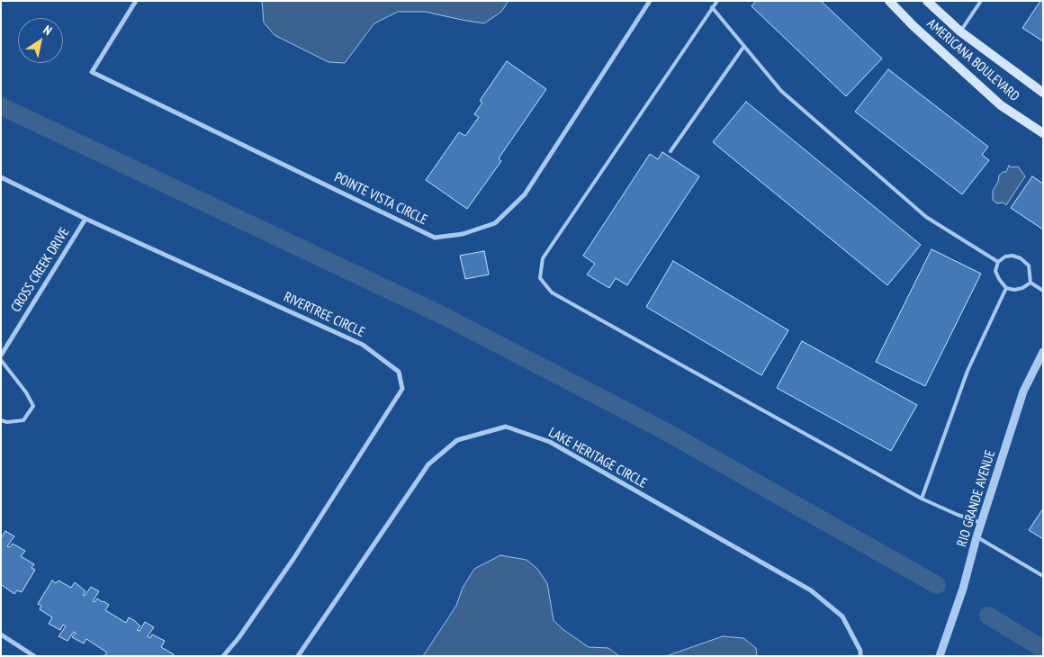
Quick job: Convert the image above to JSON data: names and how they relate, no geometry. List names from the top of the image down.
{
  "streets": {
    "main road": ["AMERICANA BOULEVARD"],
    "street": [
      "POINTE VISTA CIRCLE",
      "CROSS CREEK DRIVE",
      "RIVERTREE CIRCLE",
      "LAKE HERITAGE CIRCLE",
      "RIO GRANDE AVENUE"
    ]
  },
  "crossings": [
    ["CROSS CREEK DRIVE", "RIVERTREE CIRCLE"]
  ],
  "north": "top right"
}
